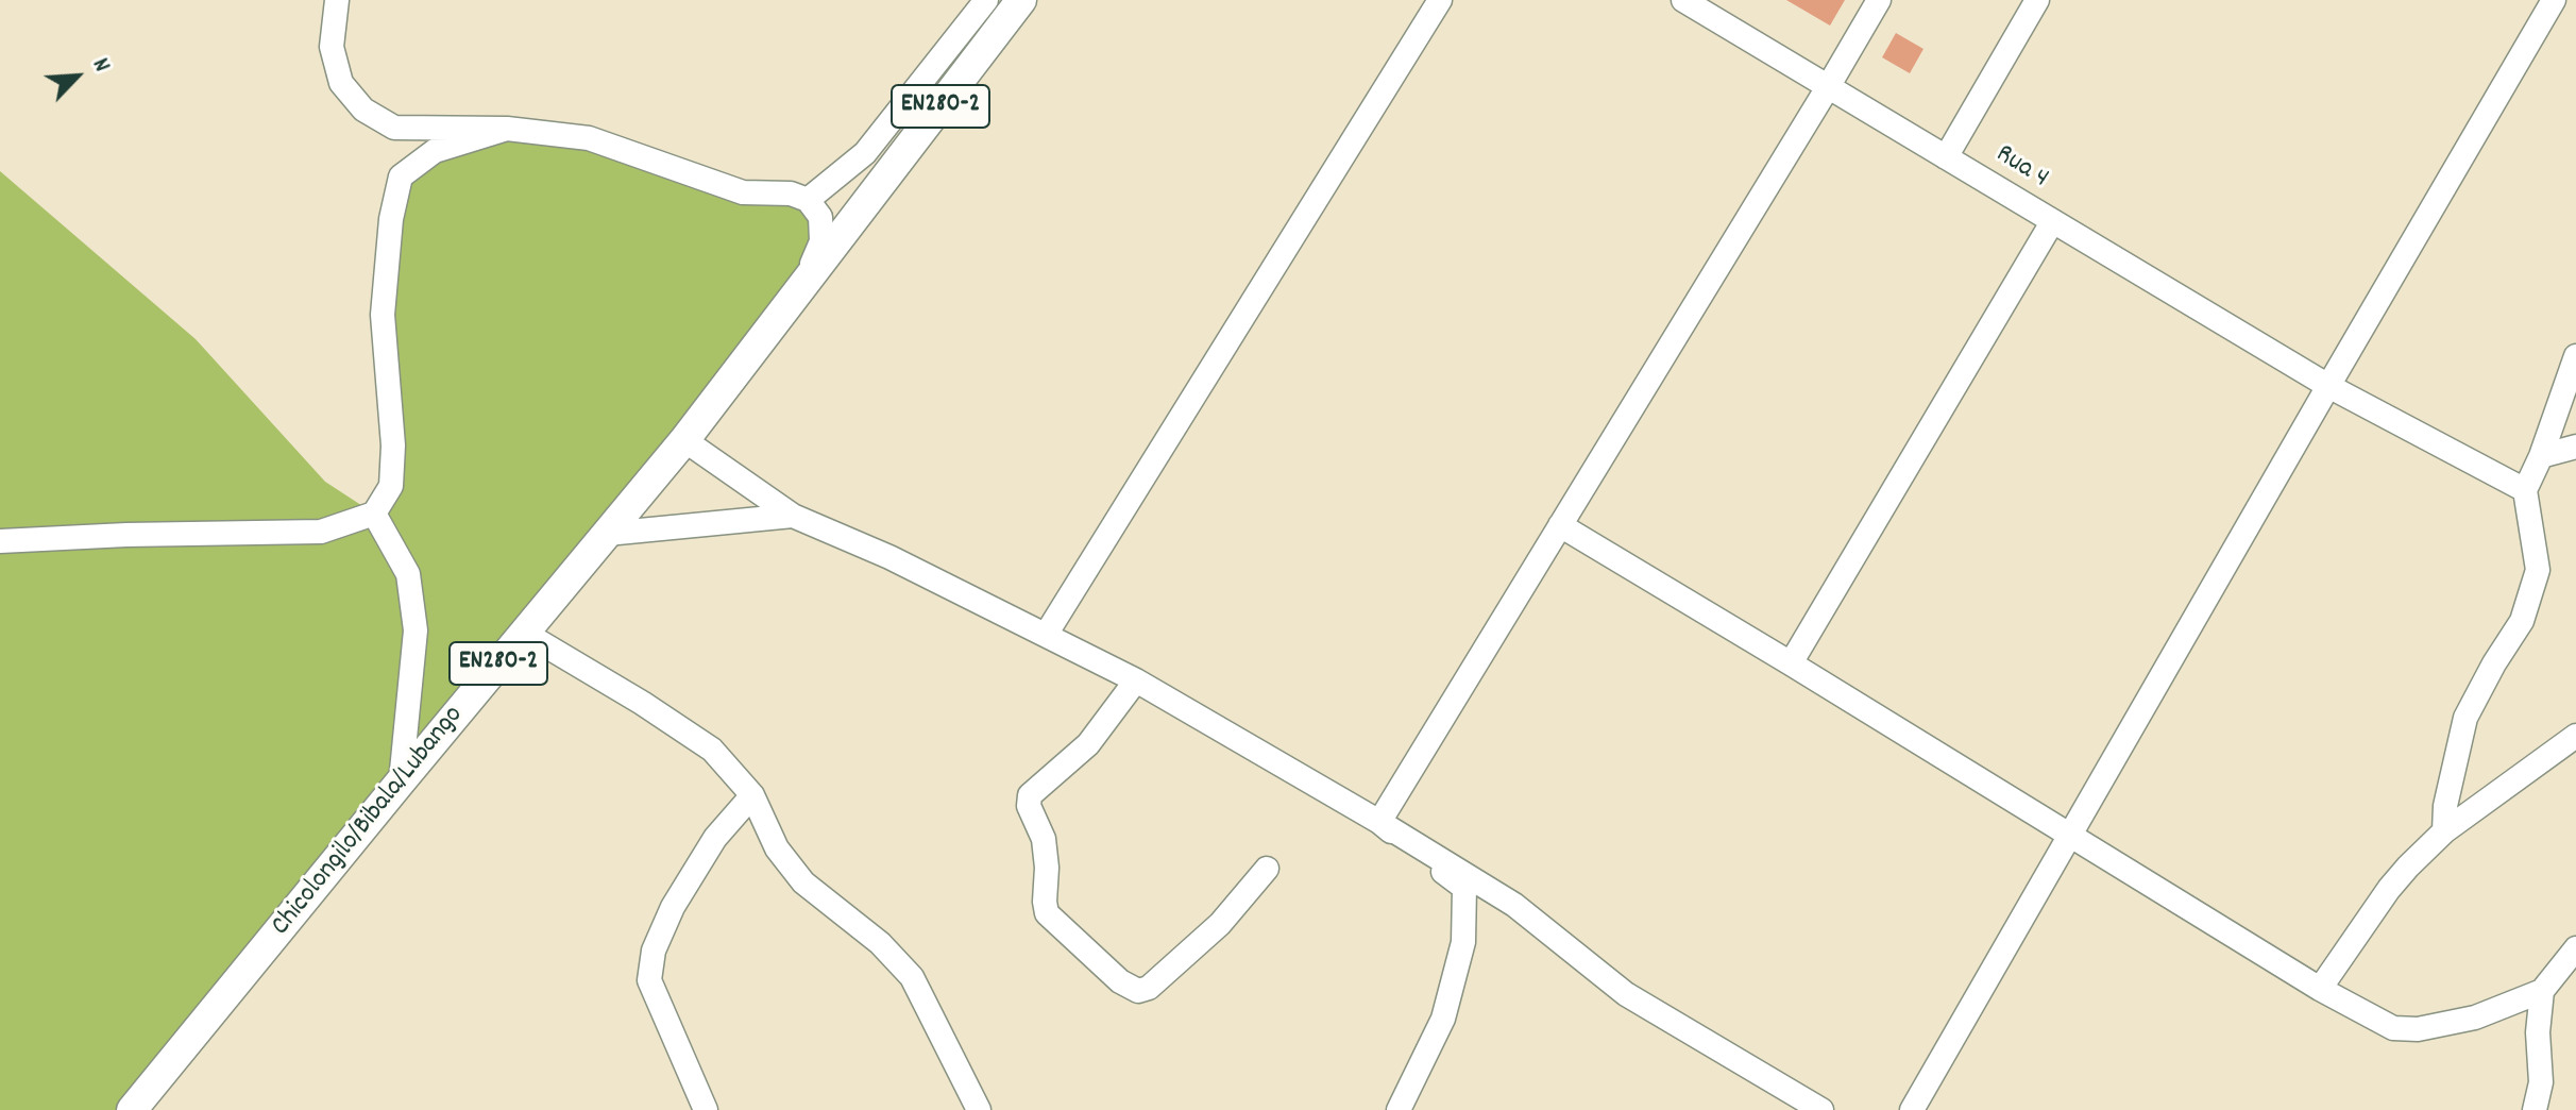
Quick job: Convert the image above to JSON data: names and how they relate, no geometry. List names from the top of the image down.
{
  "streets": {
    "main road": ["EN280-2", "Chicolongilo/Bibala/Lubango"],
    "street": ["Rua 4"]
  },
  "north": "top right"
}
